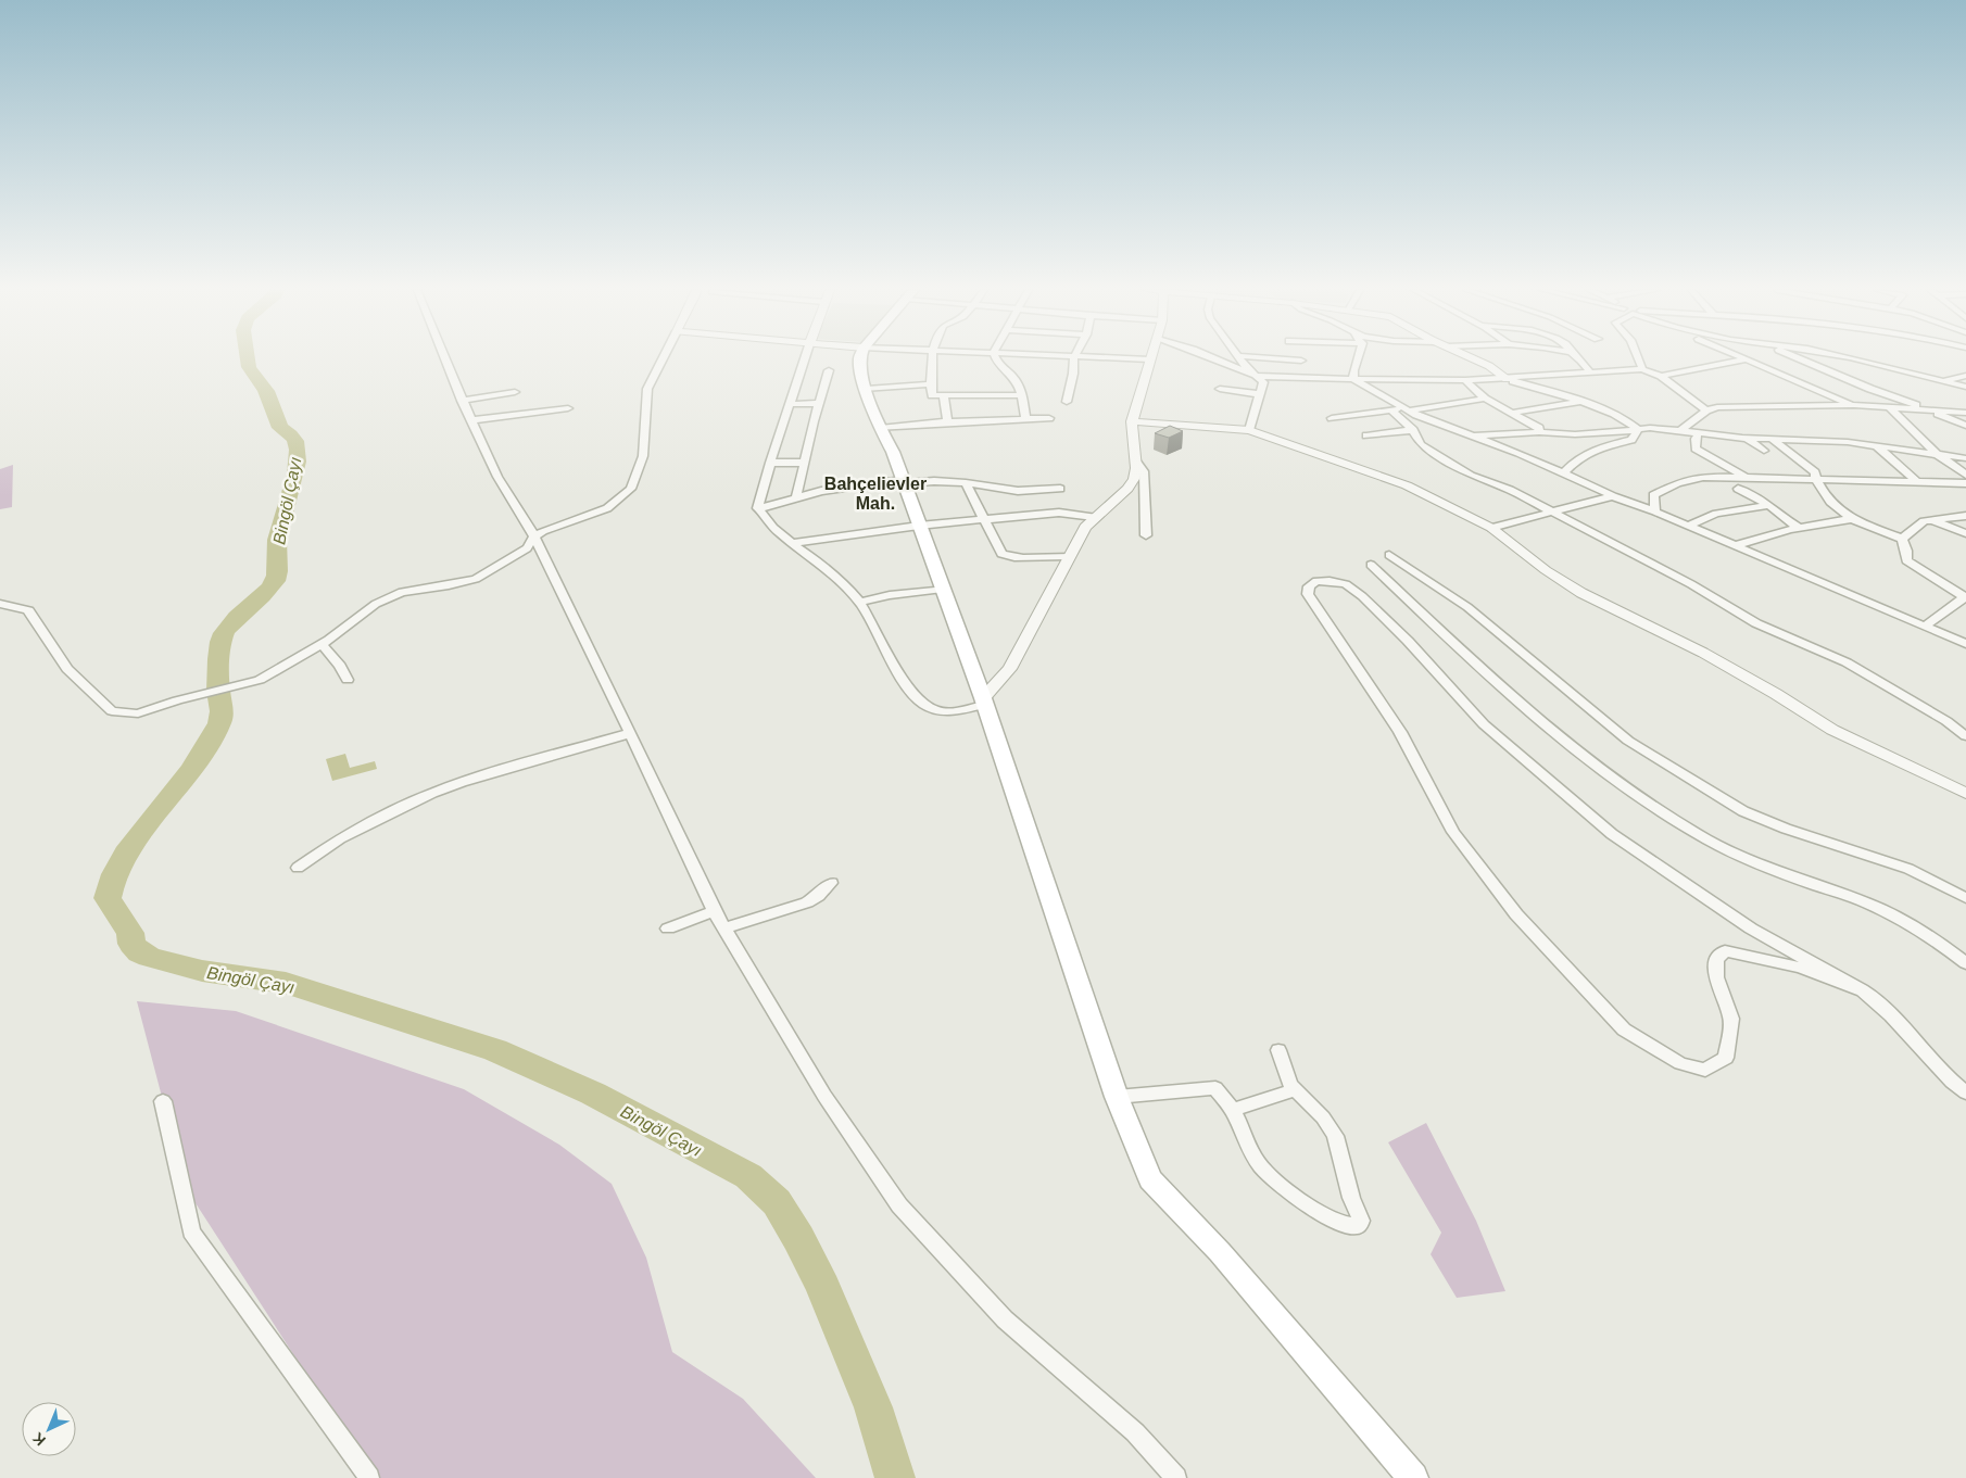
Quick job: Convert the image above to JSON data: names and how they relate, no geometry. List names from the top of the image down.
{
  "districts": ["Bahçelievler Mah."],
  "water": ["Bingöl Çayı"],
  "north": "bottom left"
}
